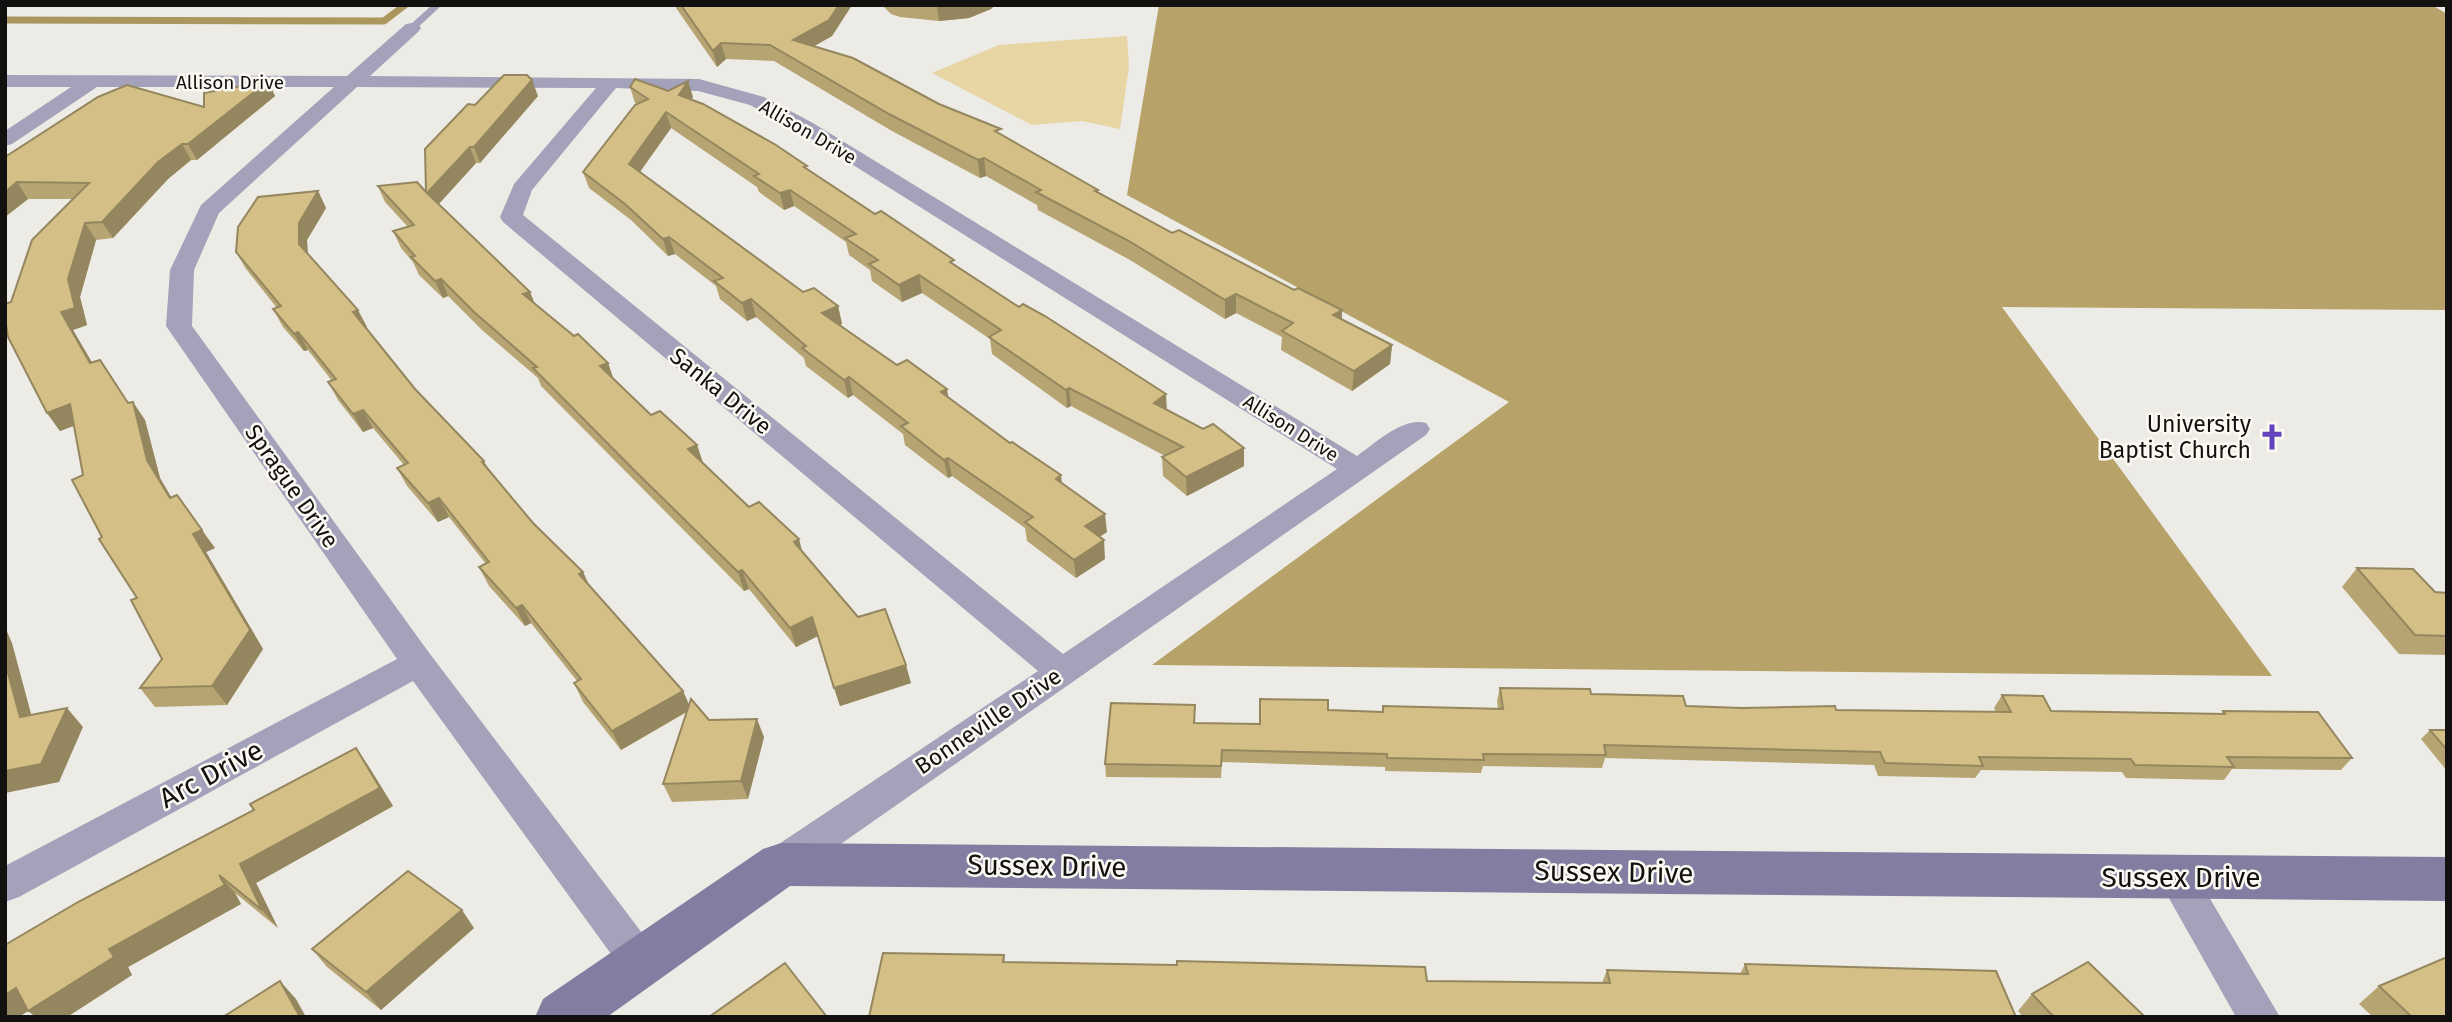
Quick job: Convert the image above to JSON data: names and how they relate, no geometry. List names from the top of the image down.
{
  "streets": {
    "street": [
      "Allison Drive",
      "Sanka Drive",
      "Sprague Drive",
      "Bonneville Drive",
      "Arc Drive",
      "Sussex Drive"
    ]
  },
  "crossings": [
    ["Allison Drive", "Sanka Drive"],
    ["Allison Drive", "Sprague Drive"],
    ["Allison Drive", "Bonneville Drive"],
    ["Sanka Drive", "Bonneville Drive"],
    ["Sprague Drive", "Bonneville Drive"],
    ["Sprague Drive", "Arc Drive"],
    ["Bonneville Drive", "Sussex Drive"]
  ],
  "places": {
    "church": ["University Baptist Church"]
  }
}
